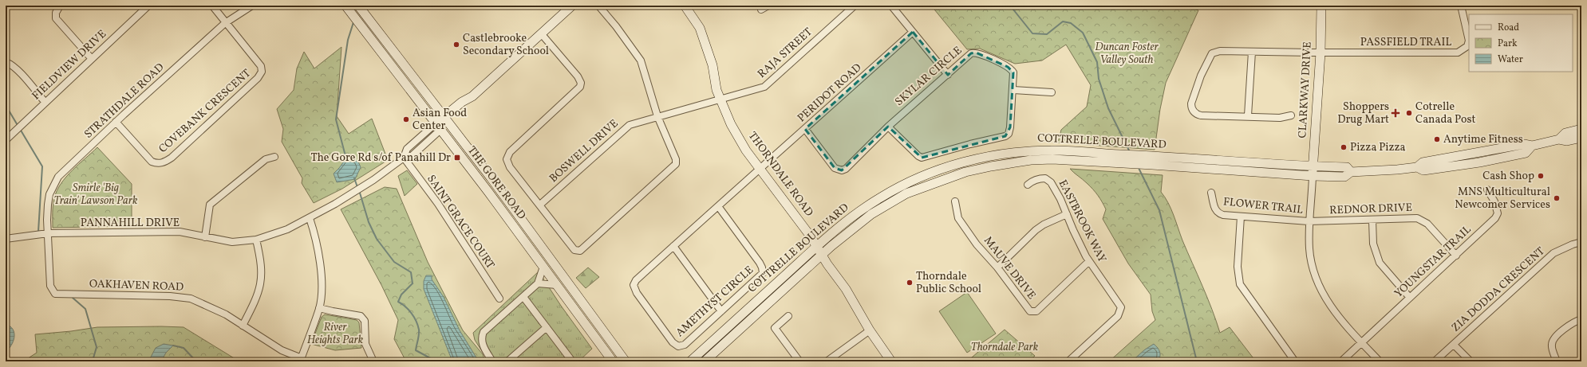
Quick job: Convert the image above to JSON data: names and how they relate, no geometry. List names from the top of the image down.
{
  "streets": {
    "main road": [
      "CLARKWAY DRIVE",
      "COTTRELLE BOULEVARD",
      "THORNDALE ROAD",
      "THE GORE ROAD"
    ],
    "street": [
      "PASSFIELD TRAIL",
      "RAJA STREET",
      "FIELDVIEW DRIVE",
      "SKYLAR CIRCLE",
      "PERIDOT ROAD",
      "STRATHDALE ROAD",
      "COVEBANK CRESCENT",
      "BOSWELL DRIVE",
      "FLOWER TRAIL",
      "REDNOR DRIVE",
      "EASTBROOK WAY",
      "SAINT GRACE COURT",
      "PANNAHILL DRIVE",
      "YOUNGSTAR TRAIL",
      "MAUVE DRIVE",
      "OAKHAVEN ROAD",
      "ZIA DODDA CRESCENT",
      "AMETHYST CIRCLE"
    ]
  },
  "crossings": [
    ["PASSFIELD TRAIL", "CLARKWAY DRIVE"],
    ["RAJA STREET", "BOSWELL DRIVE"],
    ["RAJA STREET", "THORNDALE ROAD"],
    ["SKYLAR CIRCLE", "PERIDOT ROAD"],
    ["CLARKWAY DRIVE", "COTTRELLE BOULEVARD"],
    ["PERIDOT ROAD", "THORNDALE ROAD"],
    ["PERIDOT ROAD", "AMETHYST CIRCLE"],
    ["STRATHDALE ROAD", "COVEBANK CRESCENT"],
    ["STRATHDALE ROAD", "PANNAHILL DRIVE"],
    ["STRATHDALE ROAD", "OAKHAVEN ROAD"],
    ["COTTRELLE BOULEVARD", "THORNDALE ROAD"],
    ["BOSWELL DRIVE", "THORNDALE ROAD"],
    ["THORNDALE ROAD", "AMETHYST CIRCLE"],
    ["THE GORE ROAD", "PANNAHILL DRIVE"],
    ["FLOWER TRAIL", "REDNOR DRIVE"],
    ["REDNOR DRIVE", "YOUNGSTAR TRAIL"],
    ["EASTBROOK WAY", "MAUVE DRIVE"],
    ["SAINT GRACE COURT", "PANNAHILL DRIVE"],
    ["PANNAHILL DRIVE", "OAKHAVEN ROAD"]
  ],
  "parks": [
    "Duncan Foster Valley South",
    "Smirle 'Big Train' Lawson Park",
    "River Heights Park",
    "Thorndale Park"
  ],
  "places": {
    "other": [
      "Castlebrooke Secondary School",
      "Cotrelle Canada Post",
      "Asian Food Center",
      "Anytime Fitness",
      "Pizza Pizza",
      "Cash Shop",
      "MNS Multicultural Newcomer Services",
      "Thorndale Public School"
    ],
    "health": ["Shoppers Drug Mart"],
    "transit": ["The Gore Rd s/of Panahill Dr"]
  },
  "legend": ["Road", "Park", "Water"]
}
